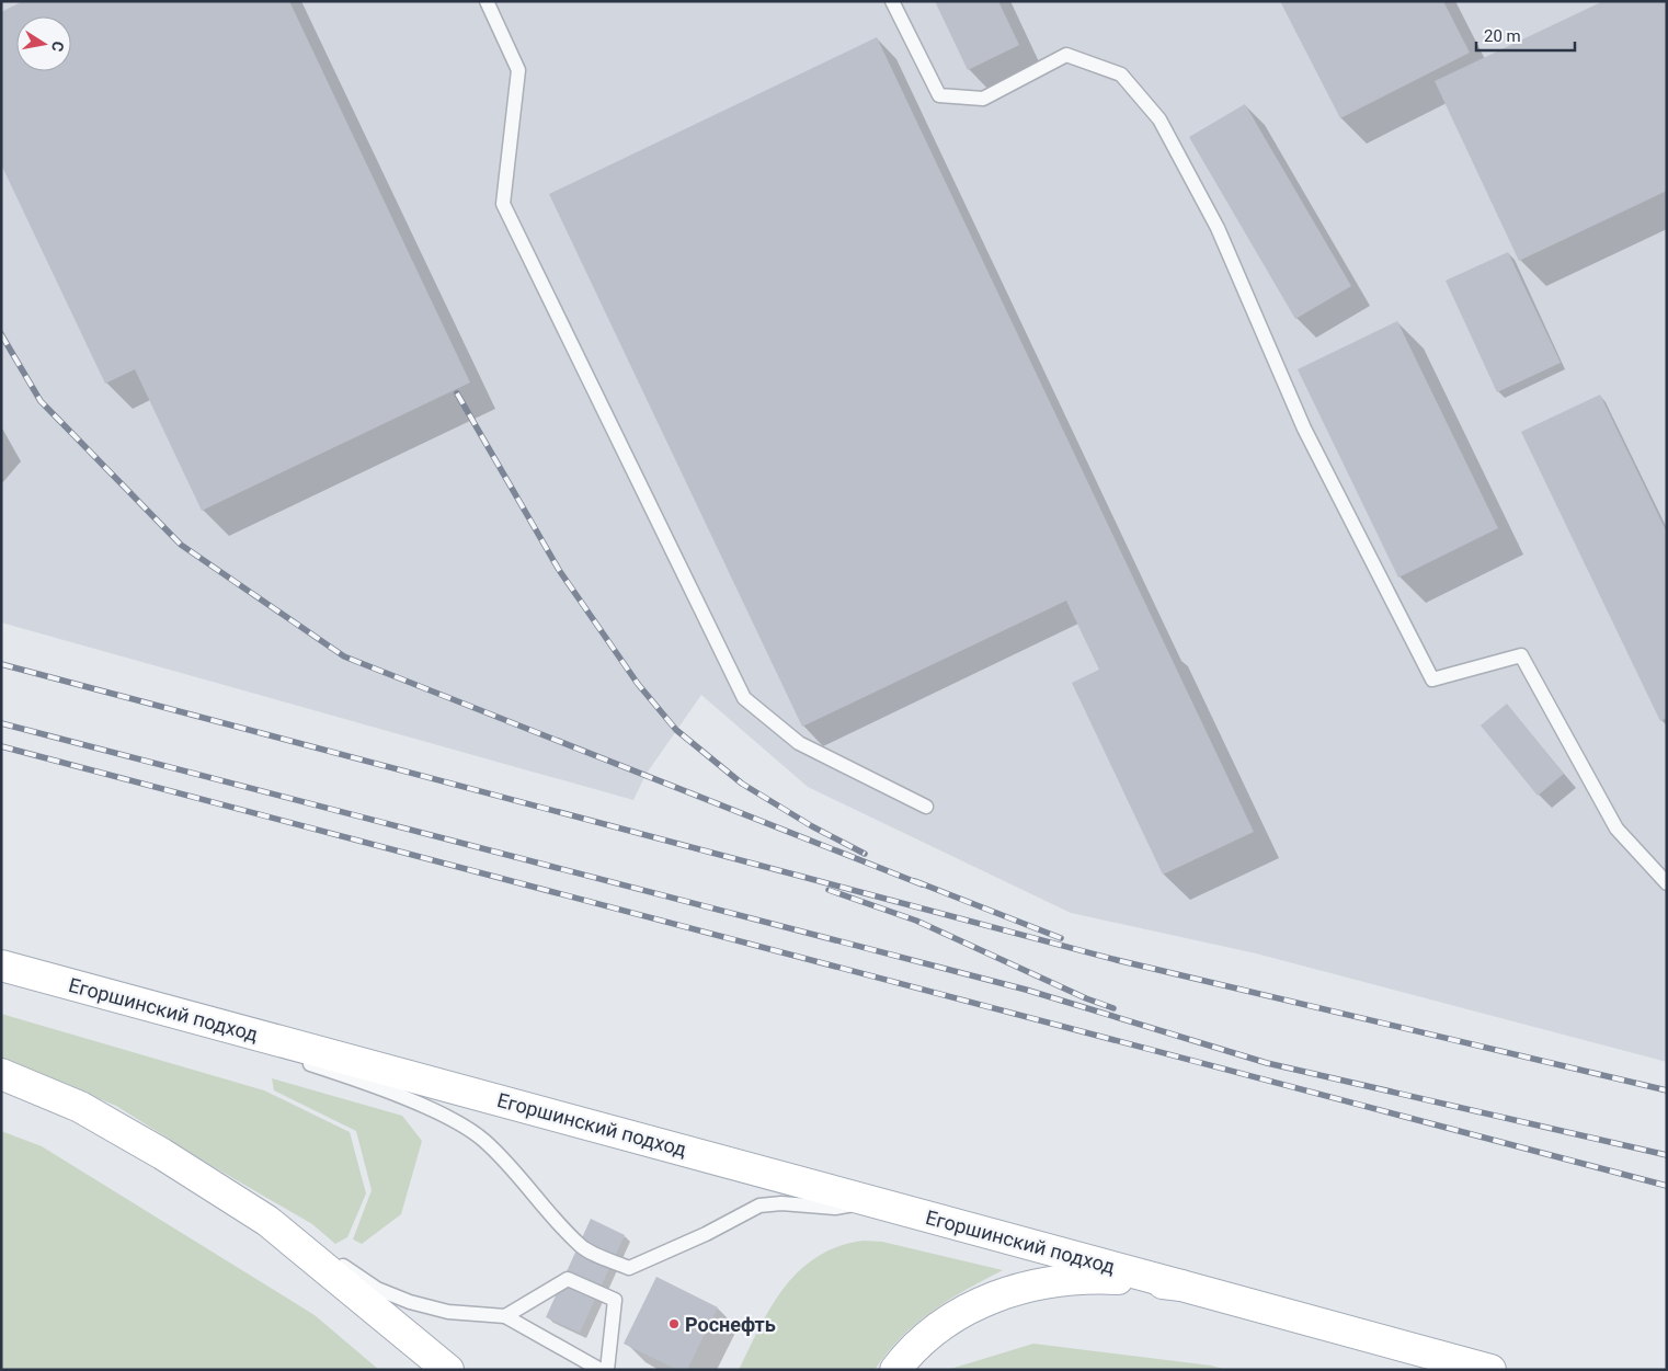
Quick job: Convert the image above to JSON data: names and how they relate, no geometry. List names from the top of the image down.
{
  "streets": {
    "main road": ["Егоршинский подход"]
  },
  "places": ["Роснефть"],
  "scale_bar": "20 m",
  "north": "right"
}
